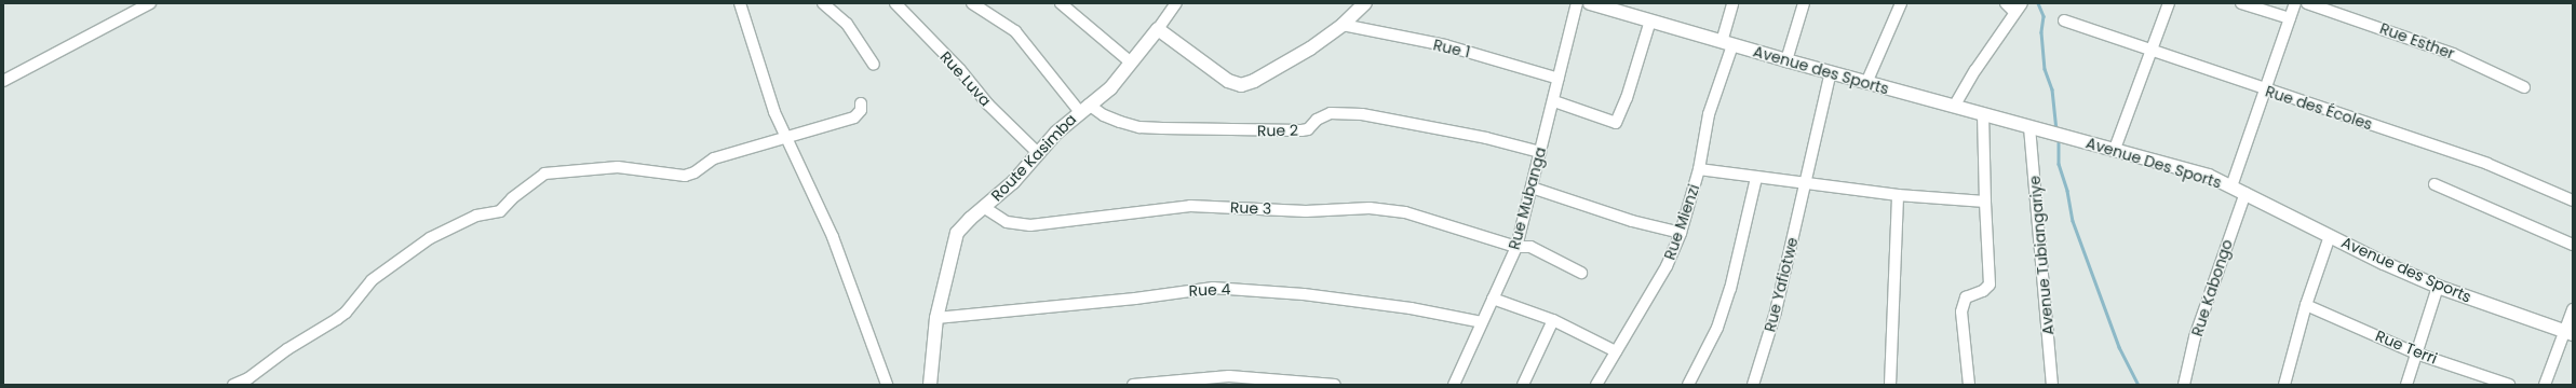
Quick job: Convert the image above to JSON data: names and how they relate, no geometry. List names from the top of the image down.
{
  "streets": {
    "street": [
      "Rue Esther",
      "Rue 1",
      "Avenue des Sports",
      "Rue Luva",
      "Rue des Écoles",
      "Rue 2",
      "Route Kasimba",
      "Avenue Des Sports",
      "Rue Mubanga",
      "Rue 3",
      "Rue Mienzi",
      "Avenue Tubiangariye",
      "Rue Yafiotwe",
      "Rue Kabongo",
      "Rue 4",
      "Rue Terri"
    ]
  },
  "crossings": [
    ["Rue 1", "Rue Mubanga"],
    ["Avenue des Sports", "Avenue Des Sports"],
    ["Avenue des Sports", "Rue Mienzi"],
    ["Avenue des Sports", "Avenue Tubiangariye"],
    ["Avenue des Sports", "Rue Yafiotwe"],
    ["Avenue des Sports", "Rue Kabongo"],
    ["Rue Luva", "Route Kasimba"],
    ["Rue 2", "Route Kasimba"],
    ["Rue 2", "Rue Mubanga"],
    ["Route Kasimba", "Rue 3"],
    ["Route Kasimba", "Rue 4"],
    ["Avenue Des Sports", "Rue Kabongo"],
    ["Rue Mubanga", "Rue 3"],
    ["Rue Mubanga", "Rue 4"]
  ]
}
